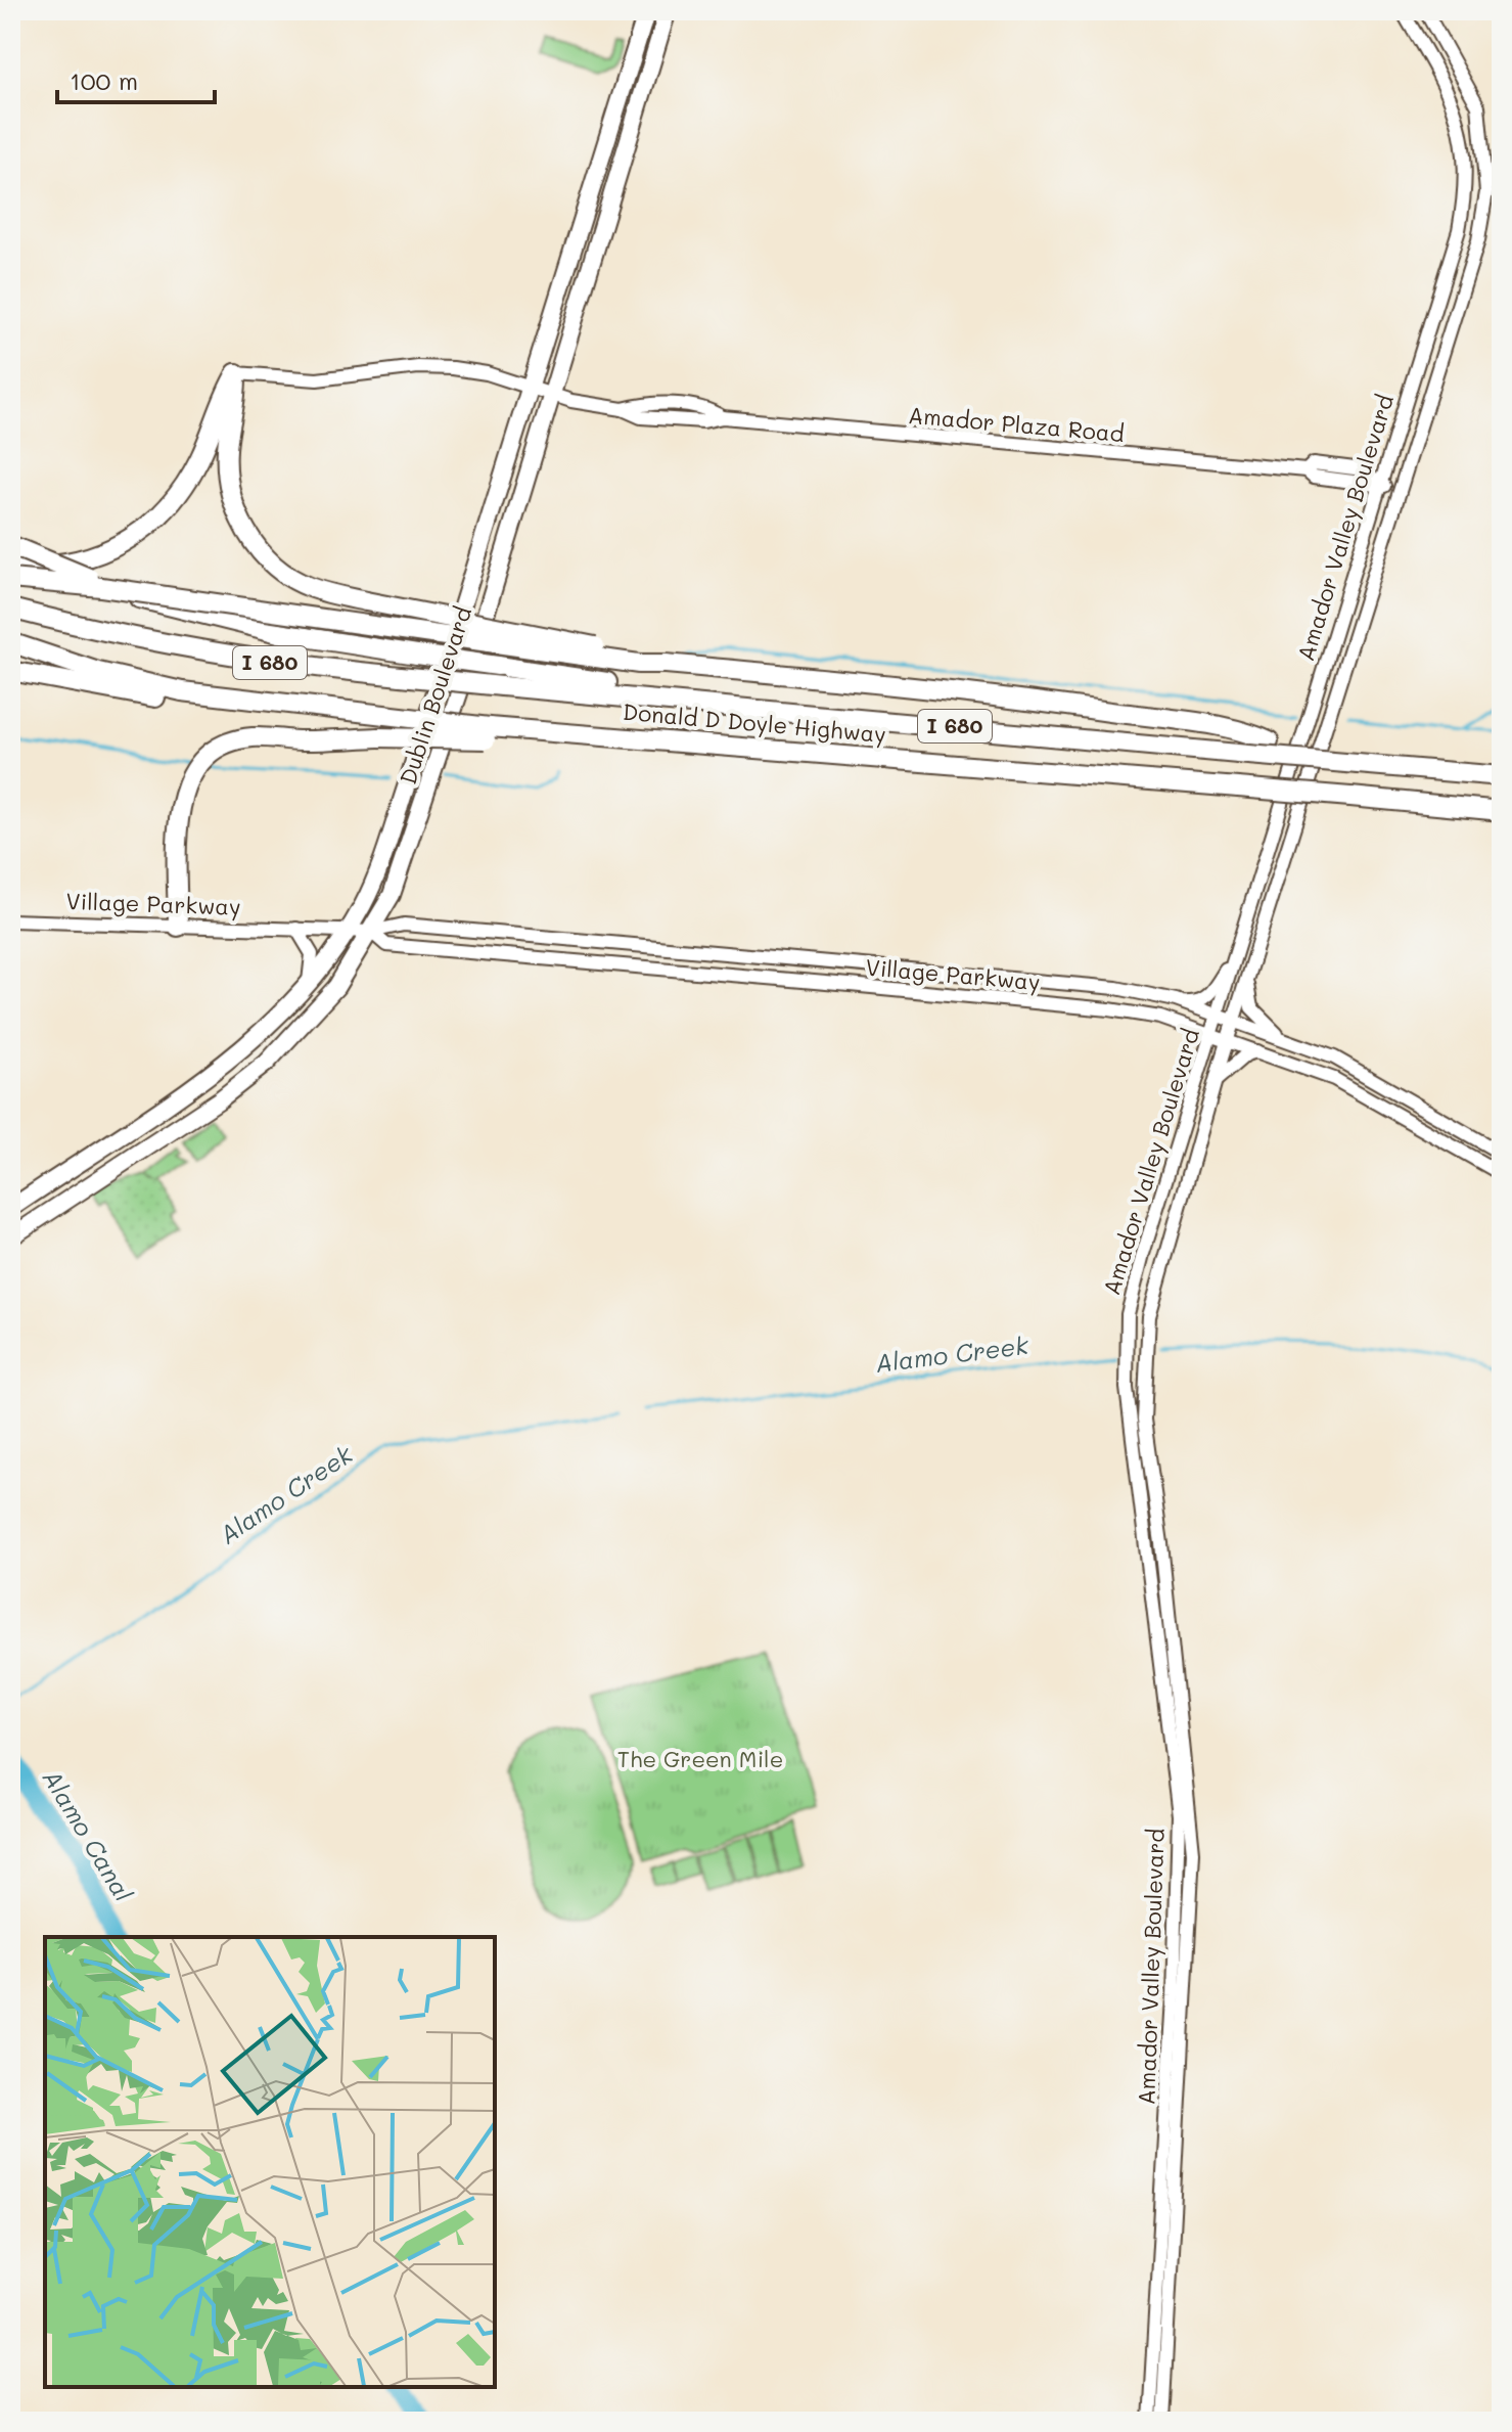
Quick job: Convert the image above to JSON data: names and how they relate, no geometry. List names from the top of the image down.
{
  "streets": {
    "highway": ["I 680", "Donald D Doyle Highway"],
    "main road": ["Dublin Boulevard"],
    "street": ["Amador Plaza Road", "Amador Valley Boulevard", "Village Parkway"]
  },
  "crossings": [
    ["Amador Plaza Road", "Amador Valley Boulevard"],
    ["Amador Plaza Road", "Dublin Boulevard"],
    ["Amador Valley Boulevard", "Village Parkway"],
    ["Dublin Boulevard", "Village Parkway"]
  ],
  "water": ["Alamo Creek", "Alamo Canal"],
  "parks": ["The Green Mile"],
  "scale_bar": "100 m"
}
